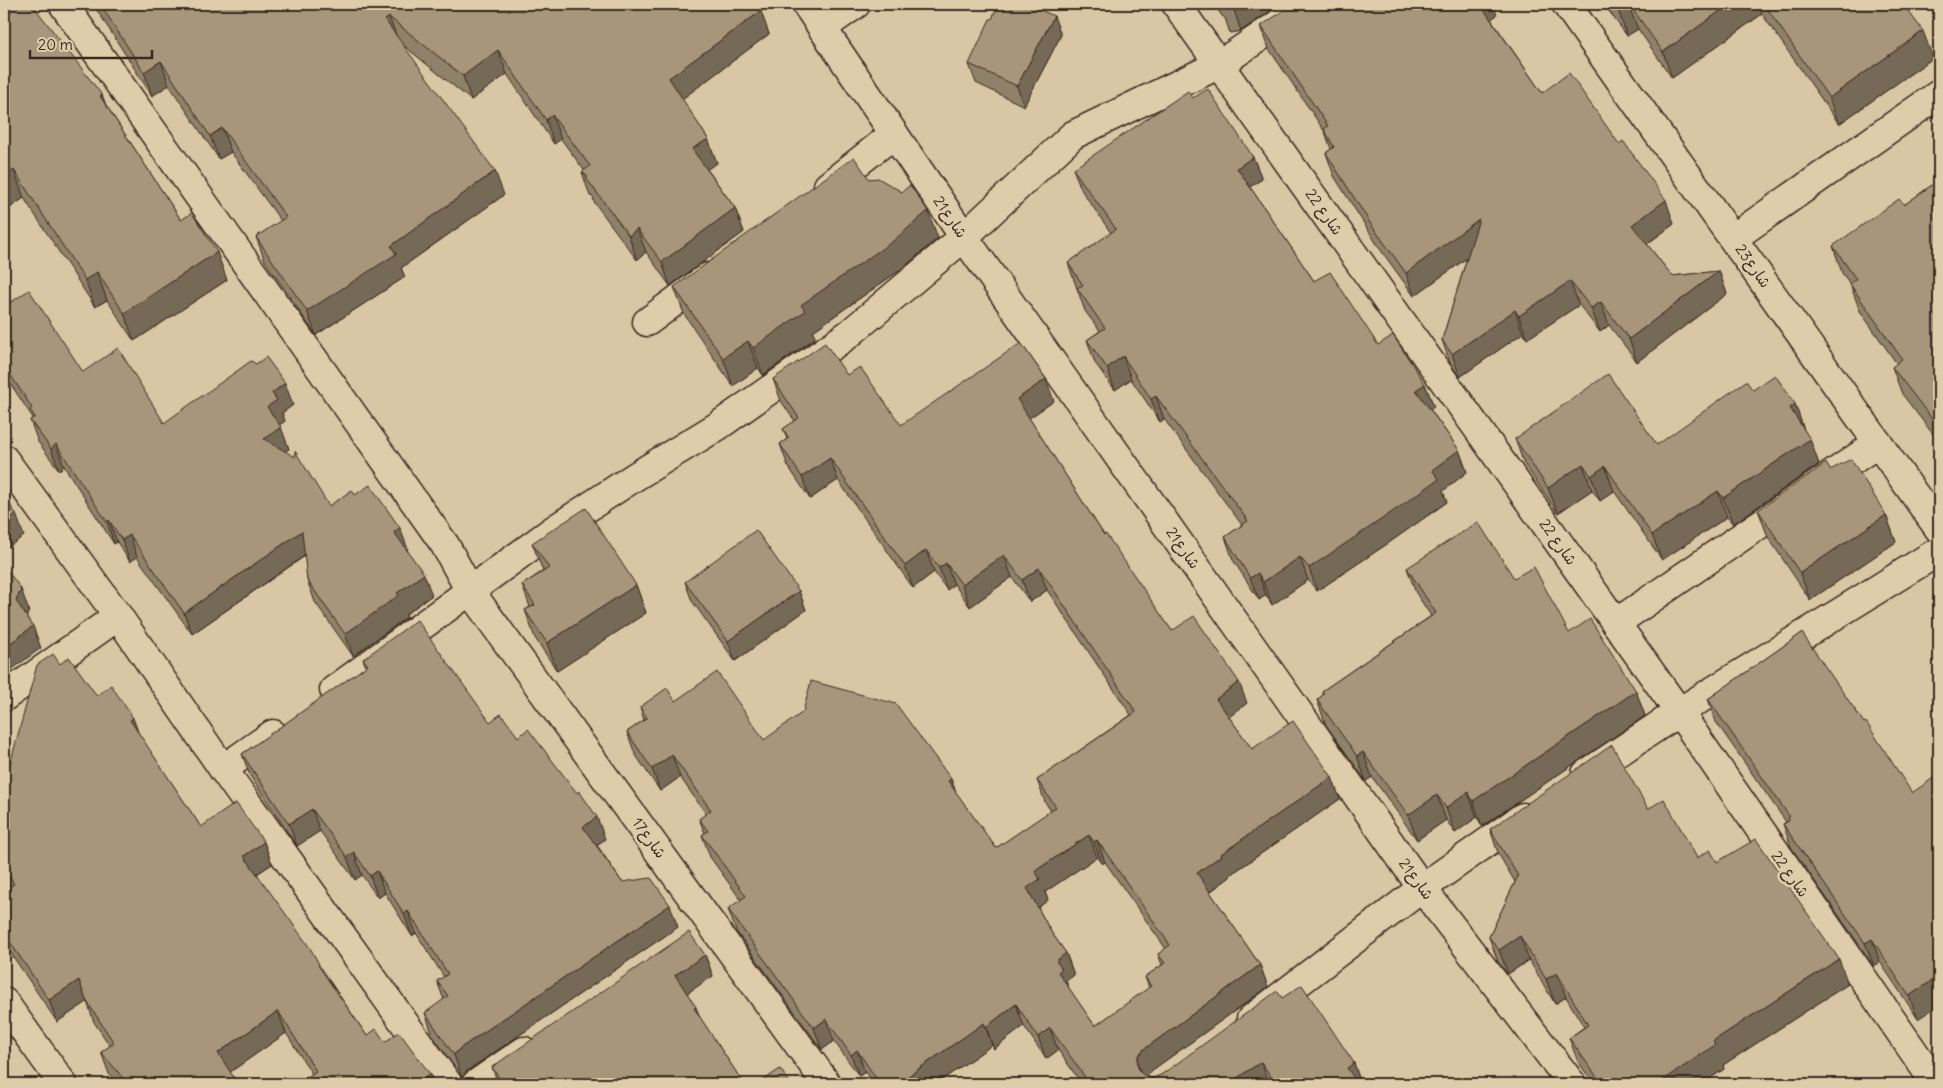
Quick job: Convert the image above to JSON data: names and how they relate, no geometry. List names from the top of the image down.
{
  "streets": {
    "street": [
      "شارع 22",
      "شارع21",
      "شارع23",
      "شارع17"
    ]
  },
  "scale_bar": "20 m"
}
